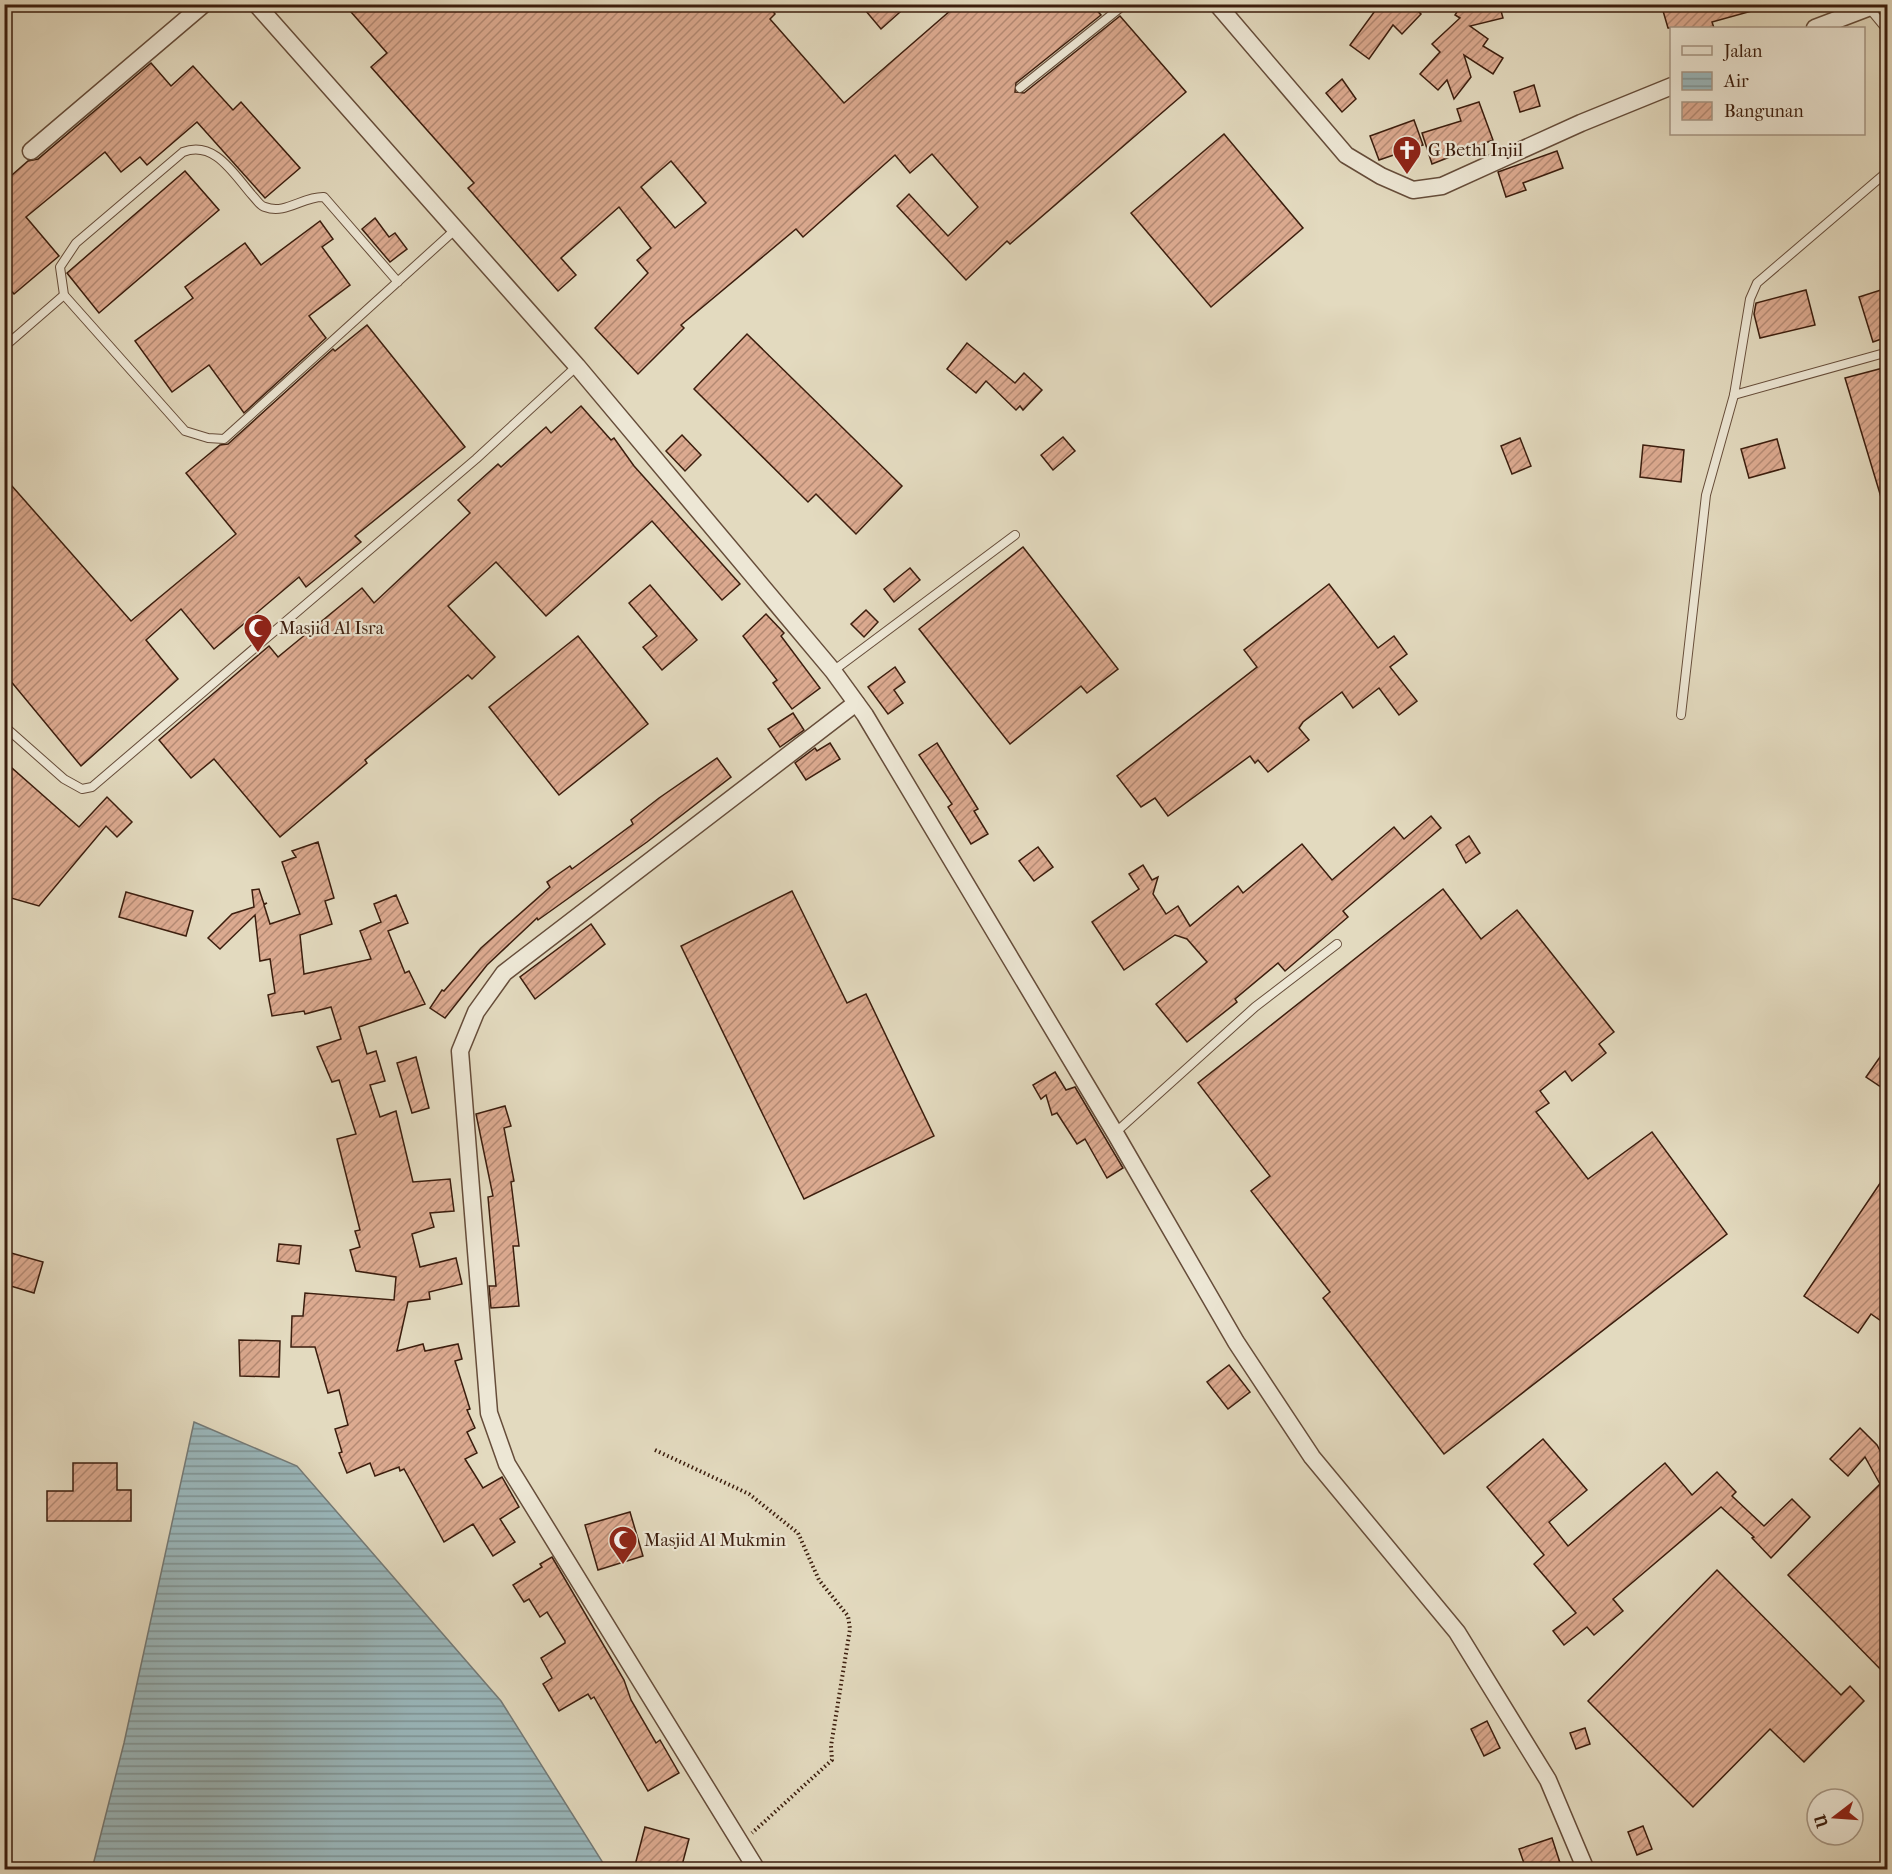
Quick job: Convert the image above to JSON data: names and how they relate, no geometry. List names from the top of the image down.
{
  "places": {
    "church": ["G Bethl Injil"],
    "mosque": ["Masjid Al Isra", "Masjid Al Mukmin"]
  },
  "legend": ["Jalan", "Air", "Bangunan"],
  "north": "left"
}
